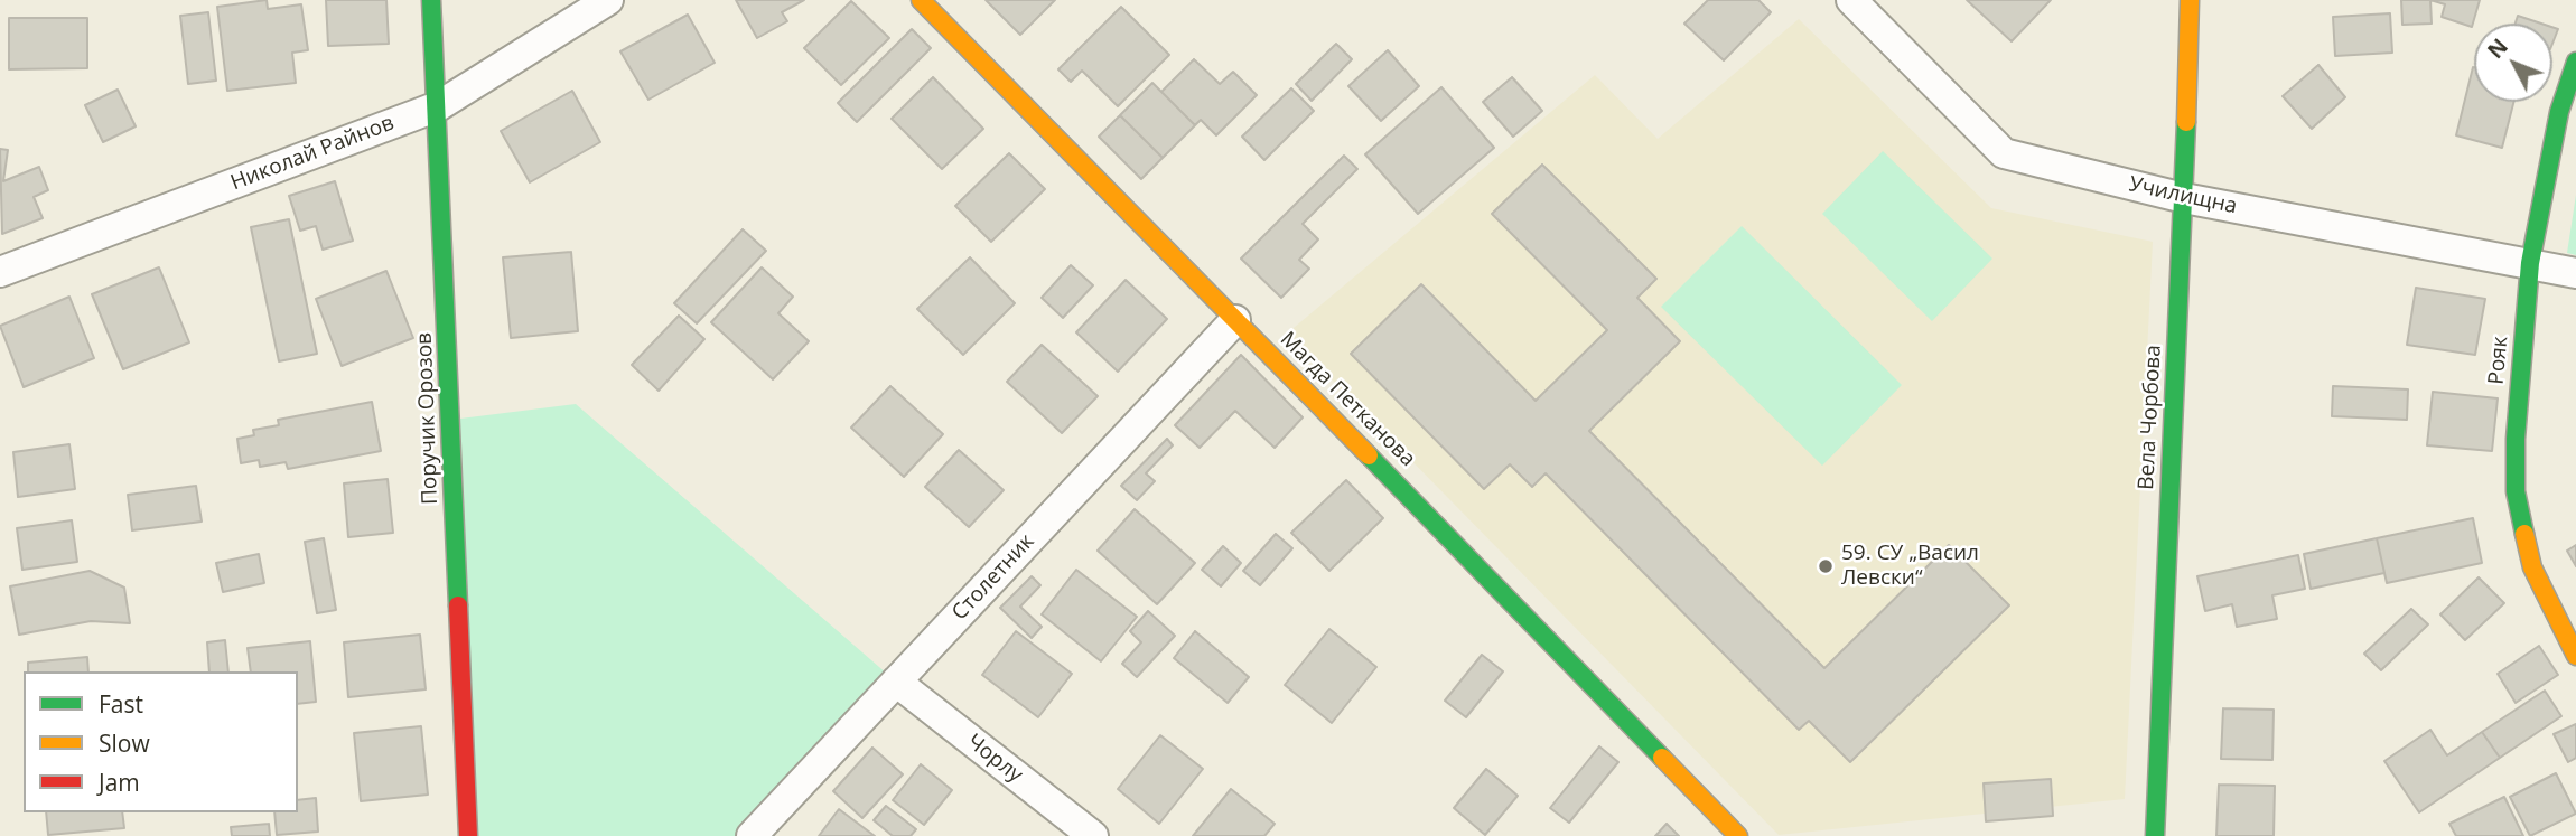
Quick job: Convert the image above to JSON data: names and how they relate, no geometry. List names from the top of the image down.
{
  "streets": {
    "street": [
      "Николай Райнов",
      "Училищна",
      "Рояк",
      "Магда Петканова",
      "Вела Чорбова",
      "Поручик Орозов",
      "Столетник",
      "Чорлу"
    ]
  },
  "crossings": [
    ["Николай Райнов", "Поручик Орозов"],
    ["Училищна", "Рояк"],
    ["Училищна", "Вела Чорбова"],
    ["Магда Петканова", "Столетник"],
    ["Столетник", "Чорлу"]
  ],
  "places": ["59. СУ „Васил Левски“"],
  "legend": ["Fast", "Slow", "Jam"],
  "north": "top left"
}
